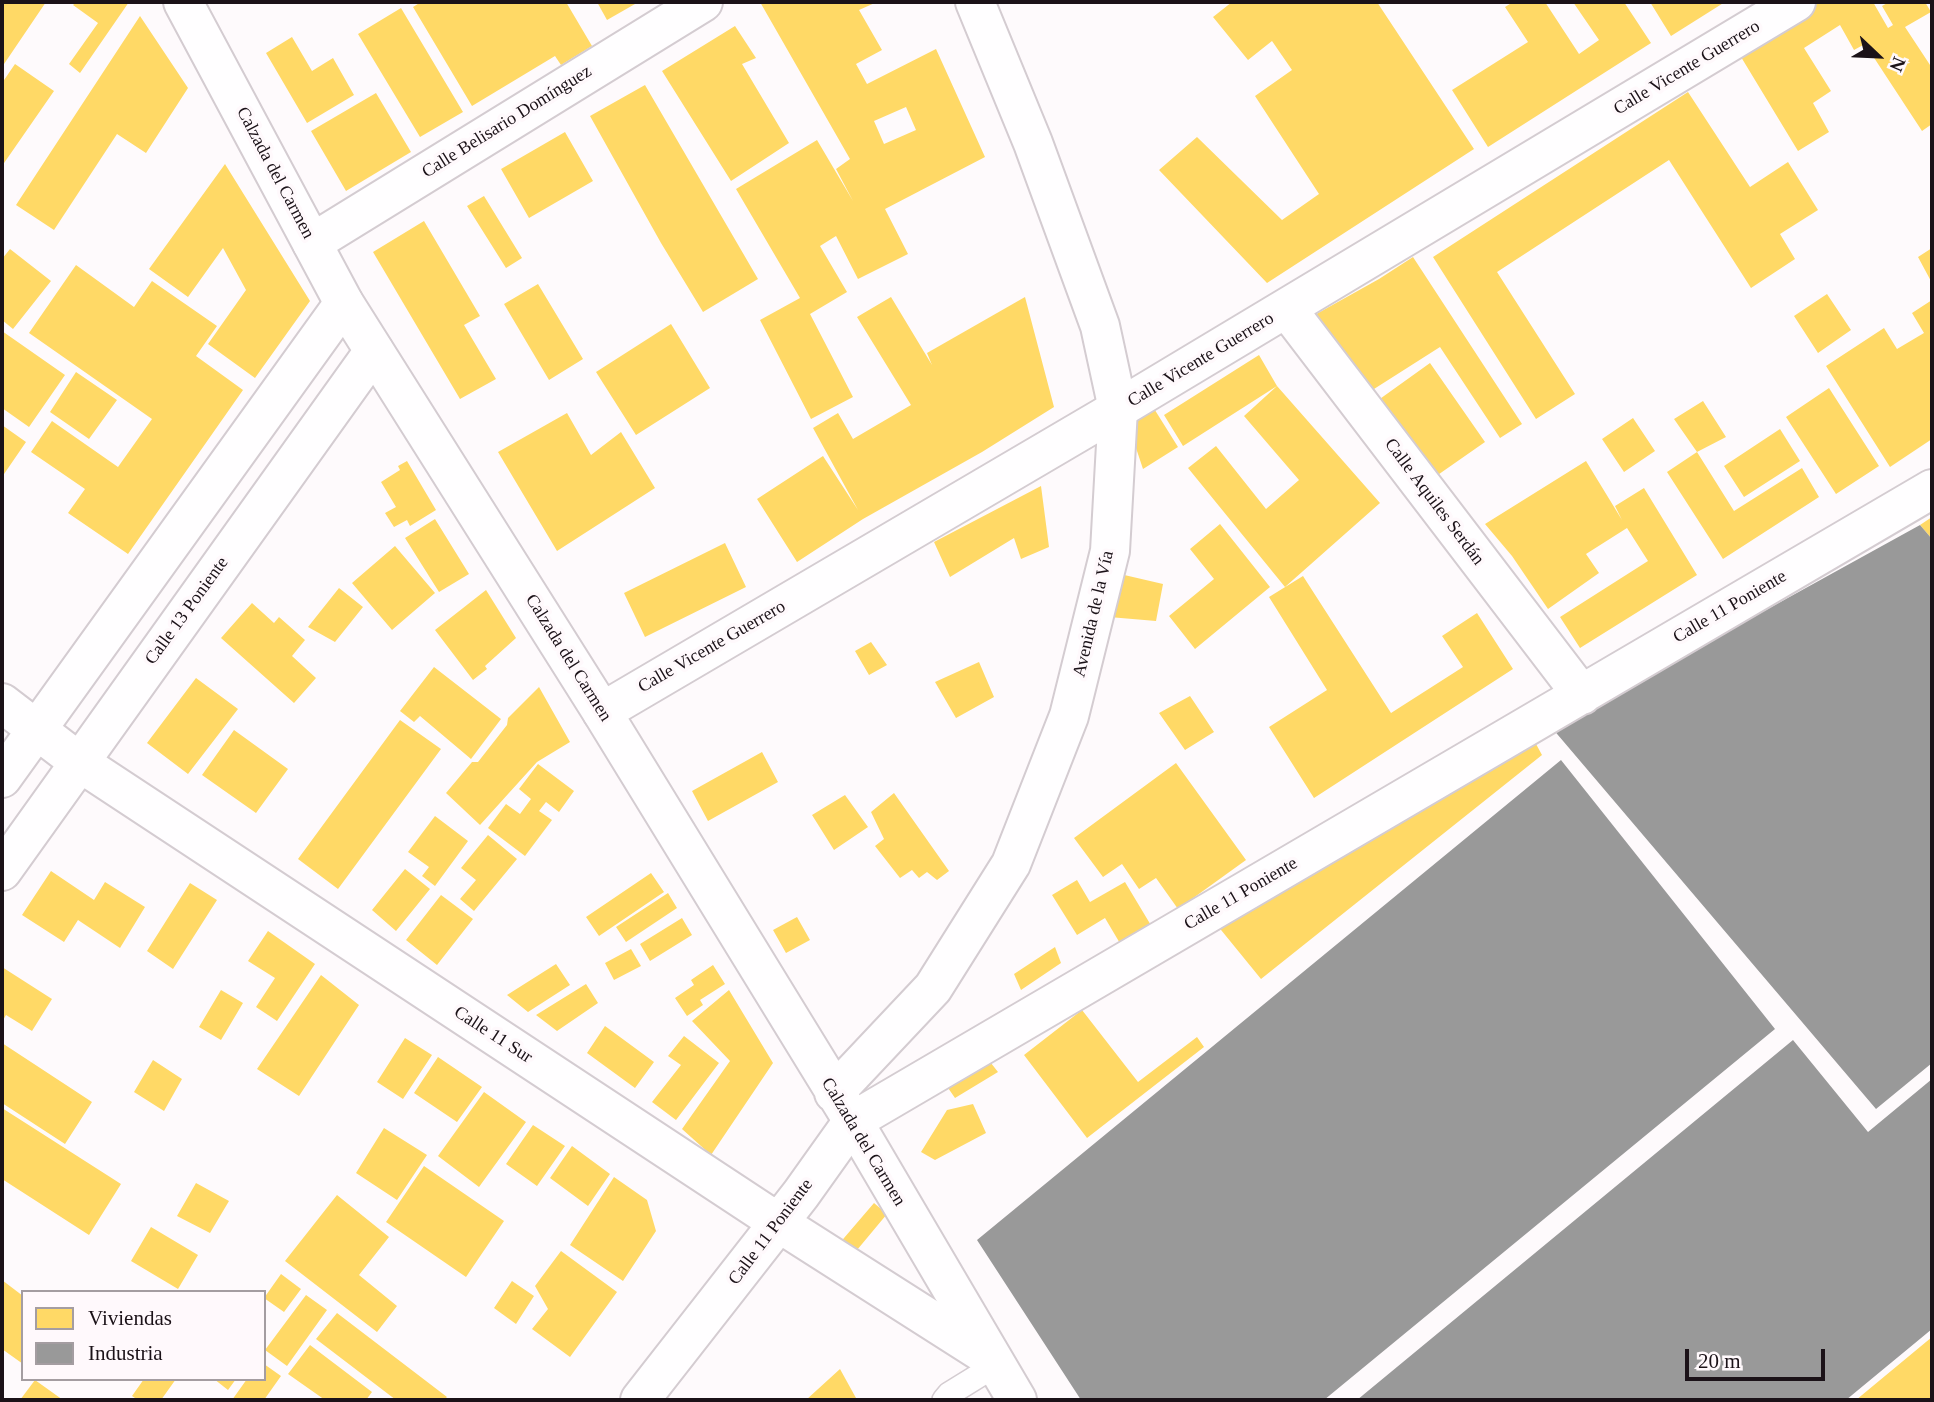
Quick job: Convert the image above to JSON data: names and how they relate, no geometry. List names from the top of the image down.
{
  "streets": {
    "street": [
      "Calle Vicente Guerrero",
      "Calle Belisario Domínguez",
      "Calzada del Carmen",
      "Calle Aquiles Serdán",
      "Calle 11 Poniente",
      "Calle 13 Poniente",
      "Avenida de la Vía",
      "Calle 11 Sur"
    ]
  },
  "crossings": [
    ["Calle Vicente Guerrero", "Calzada del Carmen"],
    ["Calle Vicente Guerrero", "Calle Aquiles Serdán"],
    ["Calle Vicente Guerrero", "Avenida de la Vía"],
    ["Calle Belisario Domínguez", "Calzada del Carmen"],
    ["Calzada del Carmen", "Calle 11 Poniente"],
    ["Calzada del Carmen", "Calle 13 Poniente"],
    ["Calzada del Carmen", "Avenida de la Vía"],
    ["Calzada del Carmen", "Calle 11 Sur"],
    ["Calle Aquiles Serdán", "Calle 11 Poniente"],
    ["Calle 11 Poniente", "Avenida de la Vía"],
    ["Calle 11 Poniente", "Calle 11 Sur"],
    ["Calle 13 Poniente", "Calle 11 Sur"]
  ],
  "legend": ["Viviendas", "Industria"],
  "scale_bar": "20 m",
  "north": "bottom right"
}
